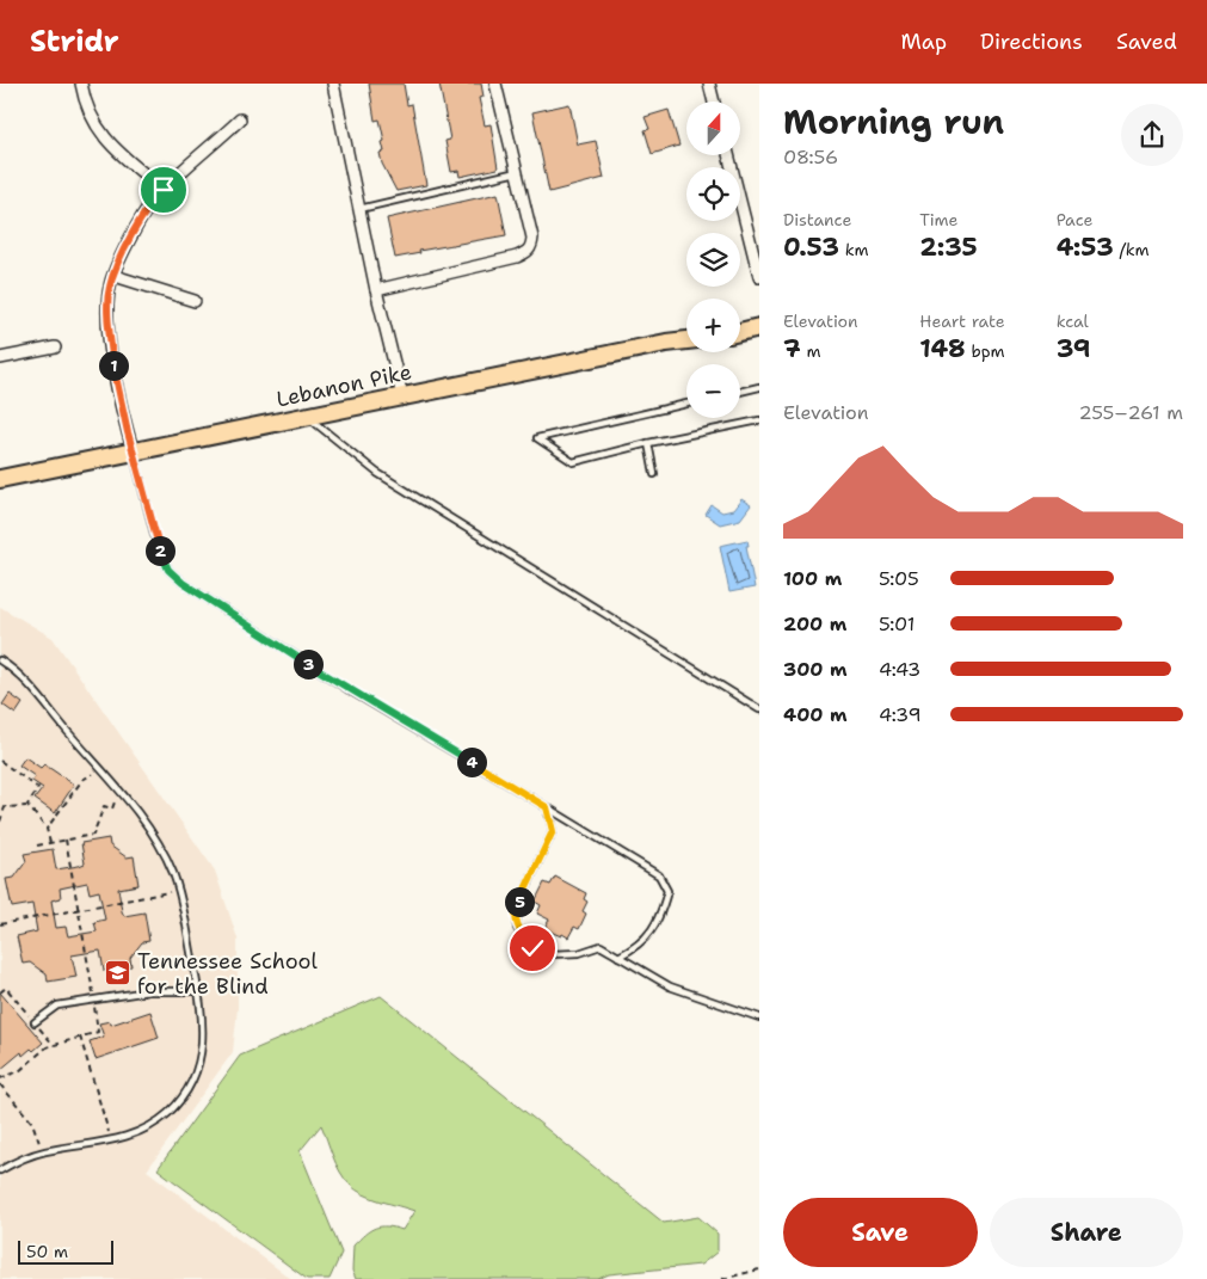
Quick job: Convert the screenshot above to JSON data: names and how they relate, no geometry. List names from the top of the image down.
{
  "streets": {
    "main road": ["Lebanon Pike"]
  },
  "places": {
    "school or university": ["Tennessee School for the Blind"]
  },
  "scale_bar": "50 m",
  "north": "top",
  "page": {
    "header": "Stridr",
    "nav": ["Map", "Directions", "Saved"],
    "heading": ["Morning run", "08:56"],
    "map_buttons": ["+", "−"],
    "stats": [
      ["Distance", "0.53 km"],
      ["Time", "2:35"],
      ["Pace", "4:53 /km"],
      ["Elevation", "7 m"],
      ["Heart rate", "148 bpm"],
      ["kcal", "39"]
    ],
    "pins": [
      "1",
      "2",
      "3",
      "4",
      "5"
    ],
    "chart": ["Elevation", "255–261 m"],
    "list": [
      {
        "name": "100 m",
        "note": "5:05"
      },
      {
        "name": "200 m",
        "note": "5:01"
      },
      {
        "name": "300 m",
        "note": "4:43"
      },
      {
        "name": "400 m",
        "note": "4:39"
      }
    ],
    "buttons": ["Save", "Share"],
    "scale": "50 m"
  }
}
